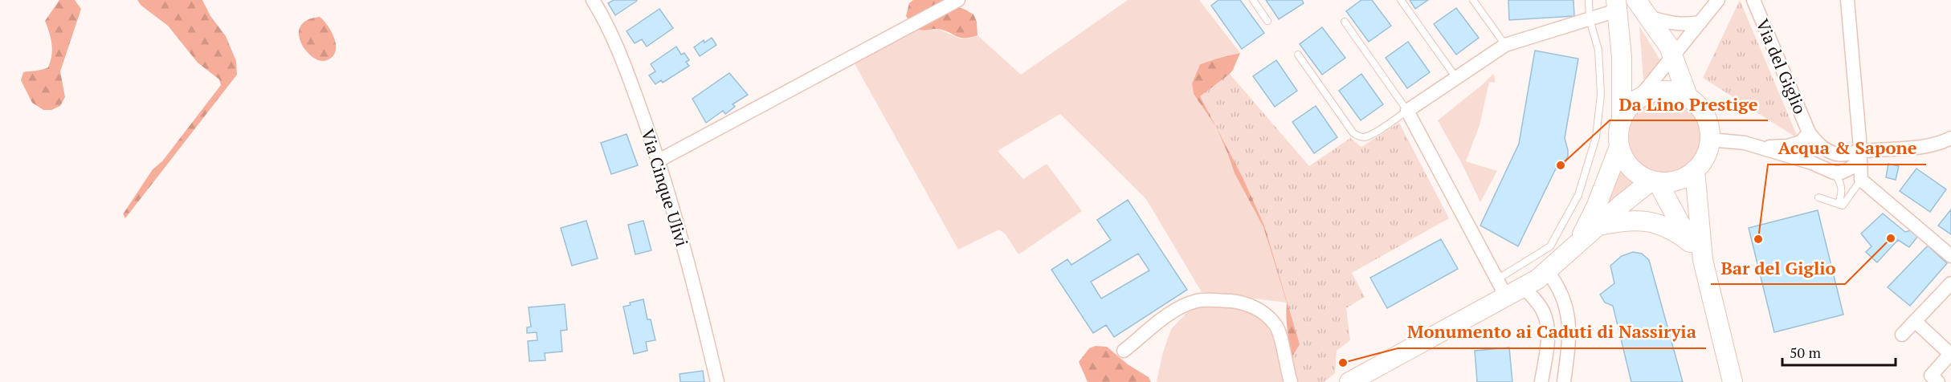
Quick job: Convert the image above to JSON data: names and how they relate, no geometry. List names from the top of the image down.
{
  "streets": {
    "street": ["Via del Giglio", "Via Cinque Ulivi"]
  },
  "places": [
    "Da Lino Prestige",
    "Bar del Giglio",
    "Acqua & Sapone",
    "Monumento ai Caduti di Nassiryia"
  ],
  "scale_bar": "50 m"
}
